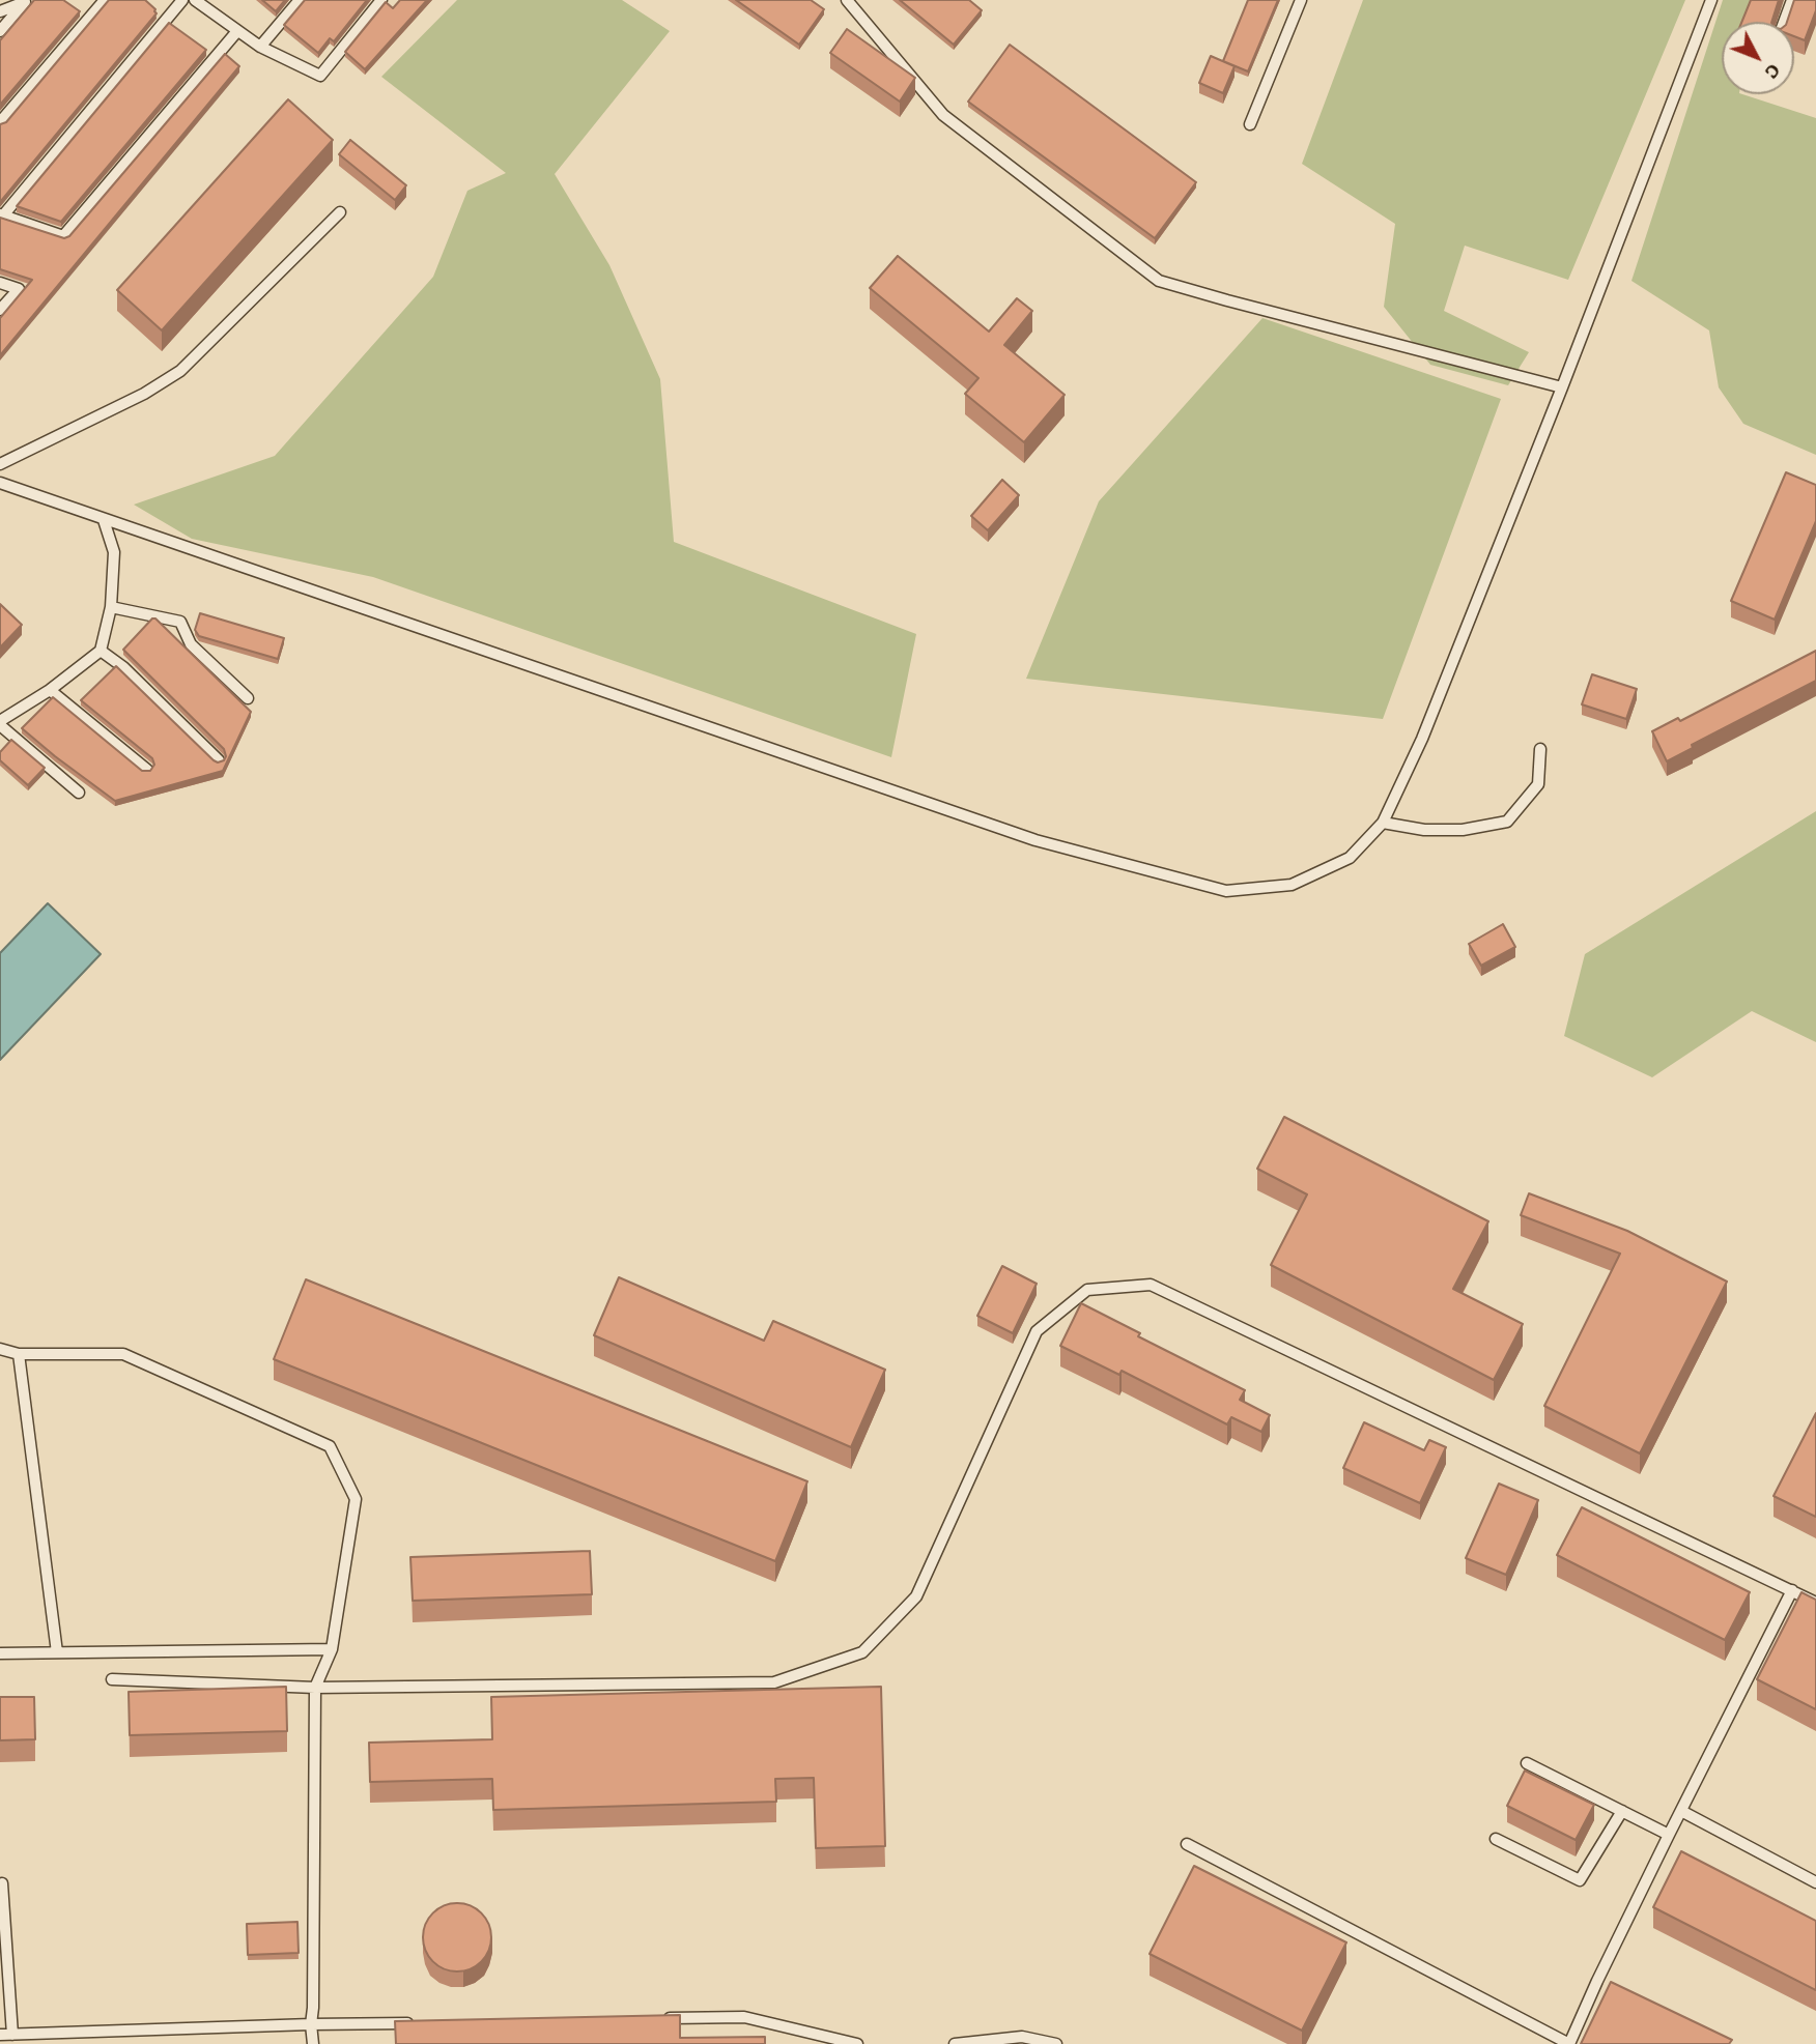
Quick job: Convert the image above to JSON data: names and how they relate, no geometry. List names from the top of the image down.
{
  "north": "bottom right"
}
